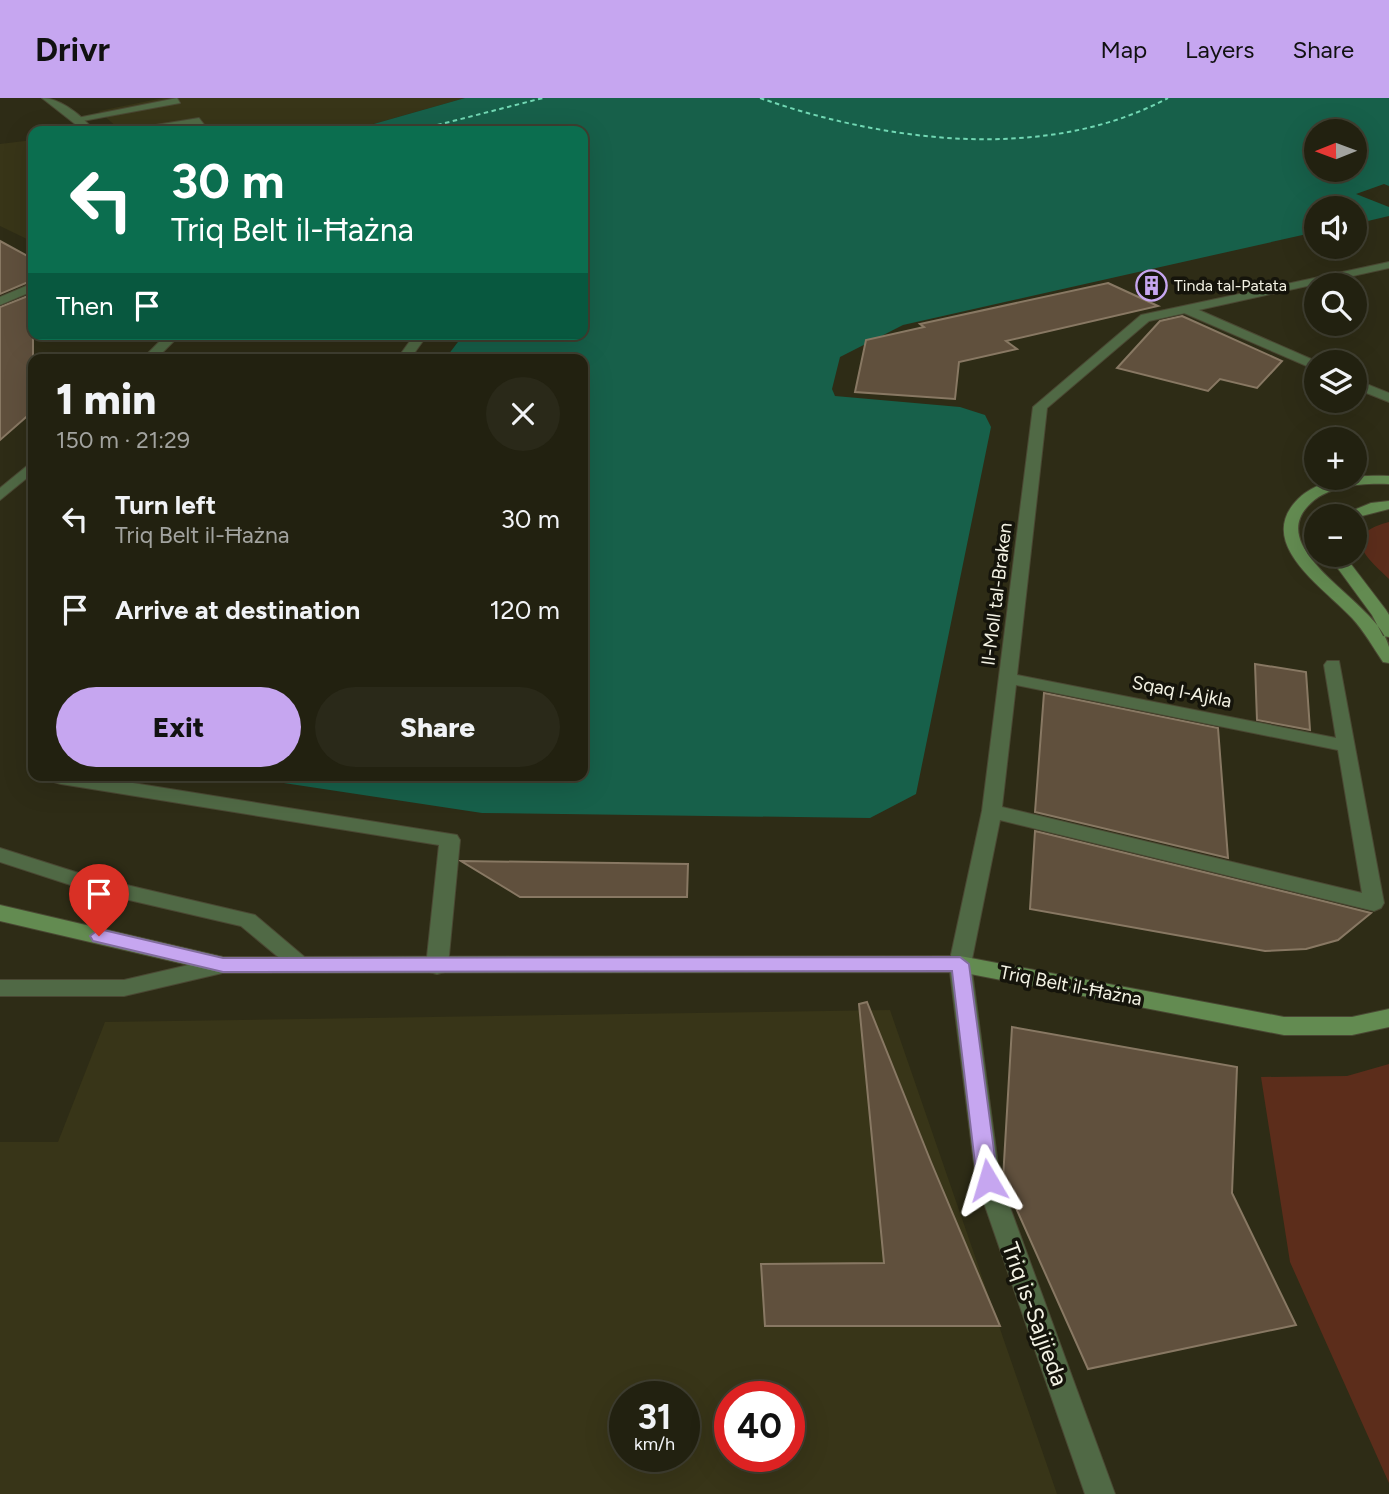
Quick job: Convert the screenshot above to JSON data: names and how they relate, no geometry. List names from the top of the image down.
{
  "streets": {
    "main road": ["Triq Belt il-Ħażna"],
    "street": ["Il-Moll tal-Braken", "Sqaq l-Ajkla", "Triq is-Sajjieda"]
  },
  "crossings": [
    ["Il-Moll tal-Braken", "Sqaq l-Ajkla"],
    ["Il-Moll tal-Braken", "Triq Belt il-Ħażna"],
    ["Il-Moll tal-Braken", "Triq is-Sajjieda"],
    ["Triq Belt il-Ħażna", "Triq is-Sajjieda"]
  ],
  "places": {
    "building": ["Tinda tal-Patata"]
  },
  "north": "left",
  "page": {
    "header": "Drivr",
    "nav": ["Map", "Layers", "Share"],
    "map_buttons": ["+", "−"],
    "turn": ["30 m", "Triq Belt il-Ħażna"],
    "then": "Then",
    "heading": ["1 min", "150 m · 21:29"],
    "list": [
      {
        "name": "Turn left",
        "note": "Triq Belt il-Ħażna",
        "value": "30 m"
      },
      {
        "name": "Arrive at destination",
        "value": "120 m"
      }
    ],
    "buttons": ["Exit", "Share"],
    "speed": "31 km/h",
    "limit": "40"
  }
}
